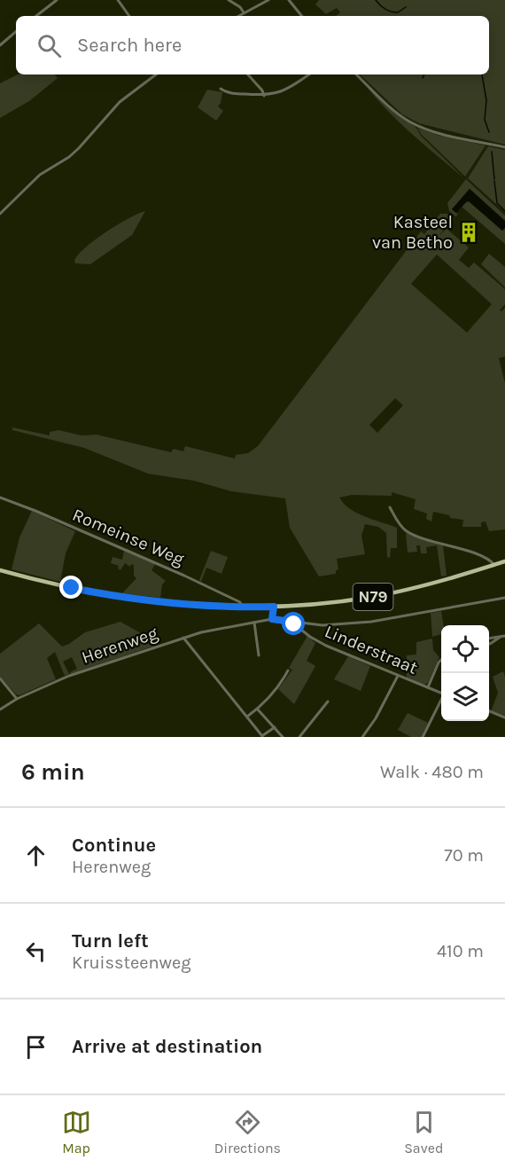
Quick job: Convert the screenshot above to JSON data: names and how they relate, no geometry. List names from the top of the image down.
{
  "streets": {
    "main road": ["N79"],
    "street": ["Romeinse Weg", "Herenweg", "Linderstraat"]
  },
  "crossings": [
    ["Romeinse Weg", "N79"],
    ["Herenweg", "Linderstraat"]
  ],
  "places": {
    "building": ["Kasteel van Betho"]
  },
  "page": {
    "search": "Search here",
    "heading": ["6 min", "Walk · 480 m"],
    "list": [
      ["Continue", "Herenweg", "70 m"],
      ["Turn left", "Kruissteenweg", "410 m"],
      "Arrive at destination"
    ],
    "nav": ["Map", "Directions", "Saved"]
  }
}
